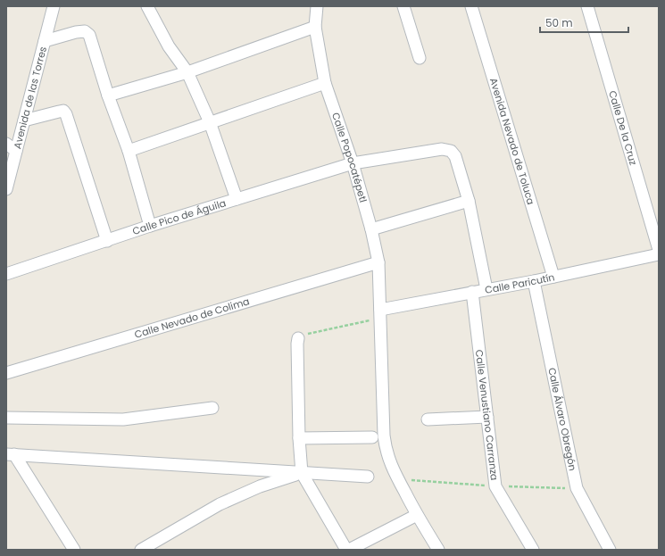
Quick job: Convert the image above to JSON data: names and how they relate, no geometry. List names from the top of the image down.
{
  "streets": {
    "street": [
      "Avenida de las Torres",
      "Calle De la Cruz",
      "Avenida Nevado de Toluca",
      "Calle Popocatépetl",
      "Calle Pico de Águila",
      "Calle Paricutín",
      "Calle Nevado de Colima",
      "Calle Venustiano Carranza",
      "Calle Álvaro Obregón"
    ]
  },
  "crossings": [
    ["Avenida Nevado de Toluca", "Calle Paricutín"],
    ["Calle Popocatépetl", "Calle Pico de Águila"],
    ["Calle Popocatépetl", "Calle Paricutín"],
    ["Calle Popocatépetl", "Calle Nevado de Colima"],
    ["Calle Paricutín", "Calle Venustiano Carranza"],
    ["Calle Paricutín", "Calle Álvaro Obregón"]
  ],
  "scale_bar": "50 m"
}
